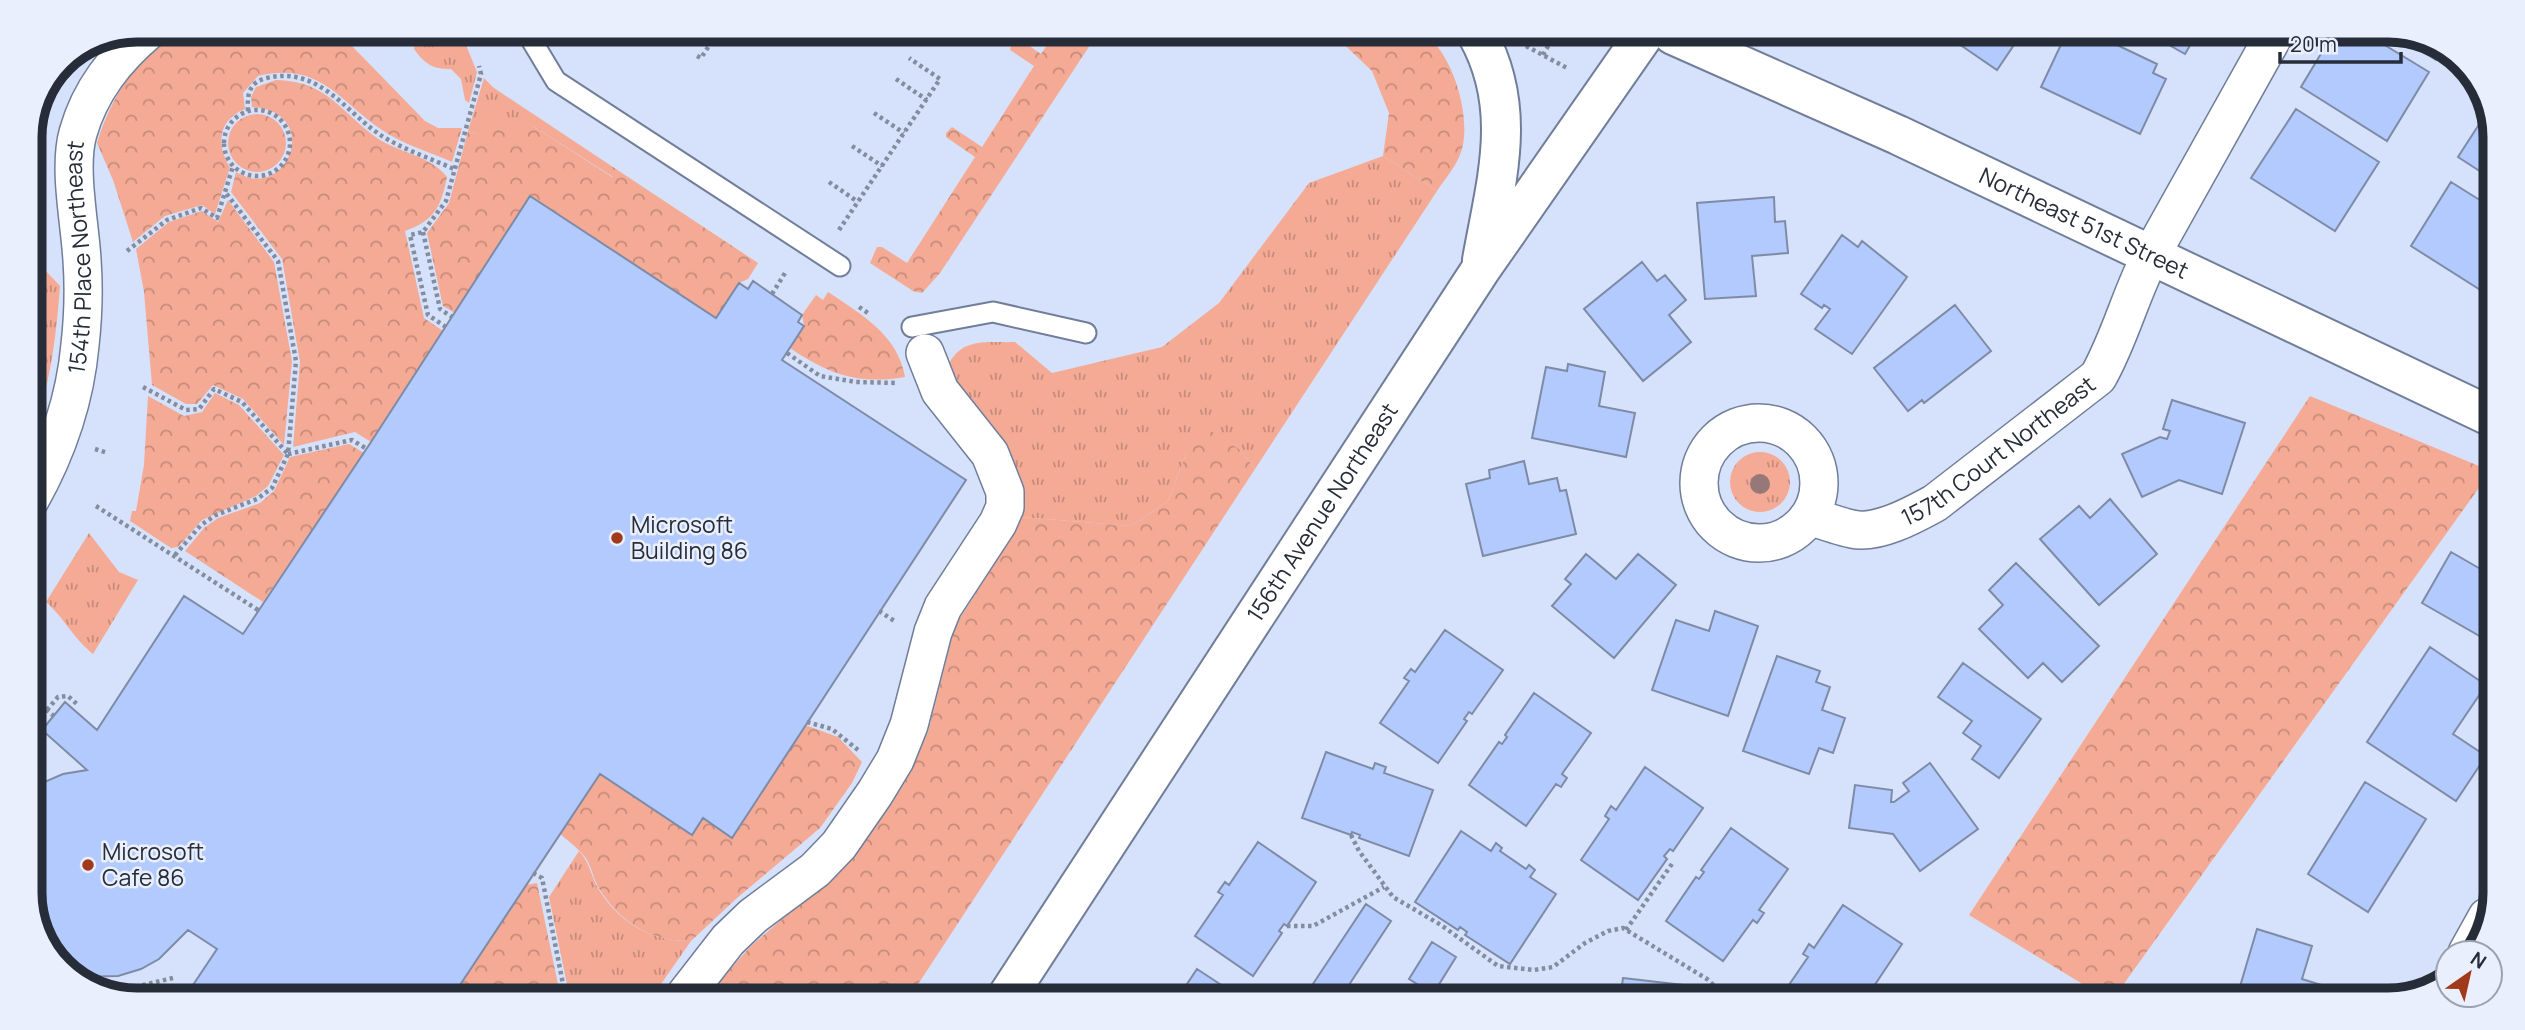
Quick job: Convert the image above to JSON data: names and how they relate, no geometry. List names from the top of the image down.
{
  "streets": {
    "main road": ["Northeast 51st Street", "156th Avenue Northeast"],
    "street": ["154th Place Northeast", "157th Court Northeast"]
  },
  "crossings": [
    ["Northeast 51st Street", "157th Court Northeast"]
  ],
  "places": ["Microsoft Building 86", "Microsoft Cafe 86"],
  "scale_bar": "20 m",
  "north": "top right"
}
